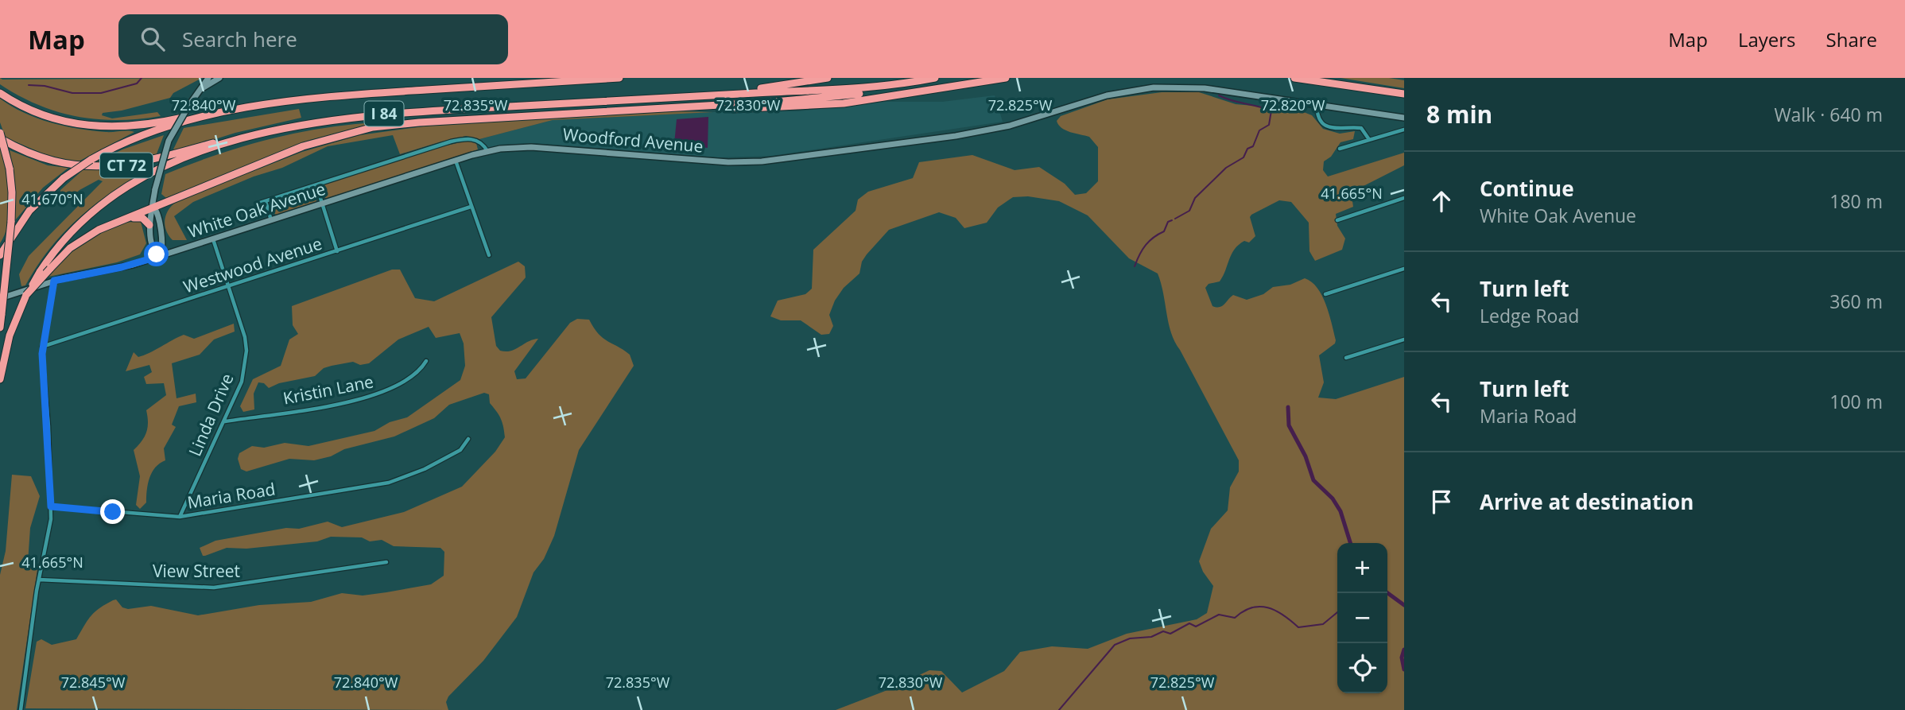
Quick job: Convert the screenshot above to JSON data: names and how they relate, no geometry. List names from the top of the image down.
{
  "streets": {
    "highway": ["I 84", "CT 72"],
    "street": [
      "Woodford Avenue",
      "White Oak Avenue",
      "Westwood Avenue",
      "Kristin Lane",
      "Linda Drive",
      "Maria Road",
      "View Street"
    ]
  },
  "crossings": [
    ["I 84", "CT 72"],
    ["Woodford Avenue", "White Oak Avenue"],
    ["White Oak Avenue", "Linda Drive"],
    ["Westwood Avenue", "Linda Drive"],
    ["Kristin Lane", "Linda Drive"],
    ["Linda Drive", "Maria Road"]
  ],
  "page": {
    "header": "Map",
    "search": "Search here",
    "nav": ["Map", "Layers", "Share"],
    "heading": ["8 min", "Walk · 640 m"],
    "list": [
      ["Continue", "White Oak Avenue", "180 m"],
      ["Turn left", "Ledge Road", "360 m"],
      ["Turn left", "Maria Road", "100 m"],
      "Arrive at destination"
    ],
    "map_buttons": ["+", "−"]
  },
  "coordinates": [
    "72.840°W",
    "72.835°W",
    "72.830°W",
    "72.825°W",
    "72.820°W",
    "41.665°N",
    "41.670°N",
    "72.845°W"
  ]
}
